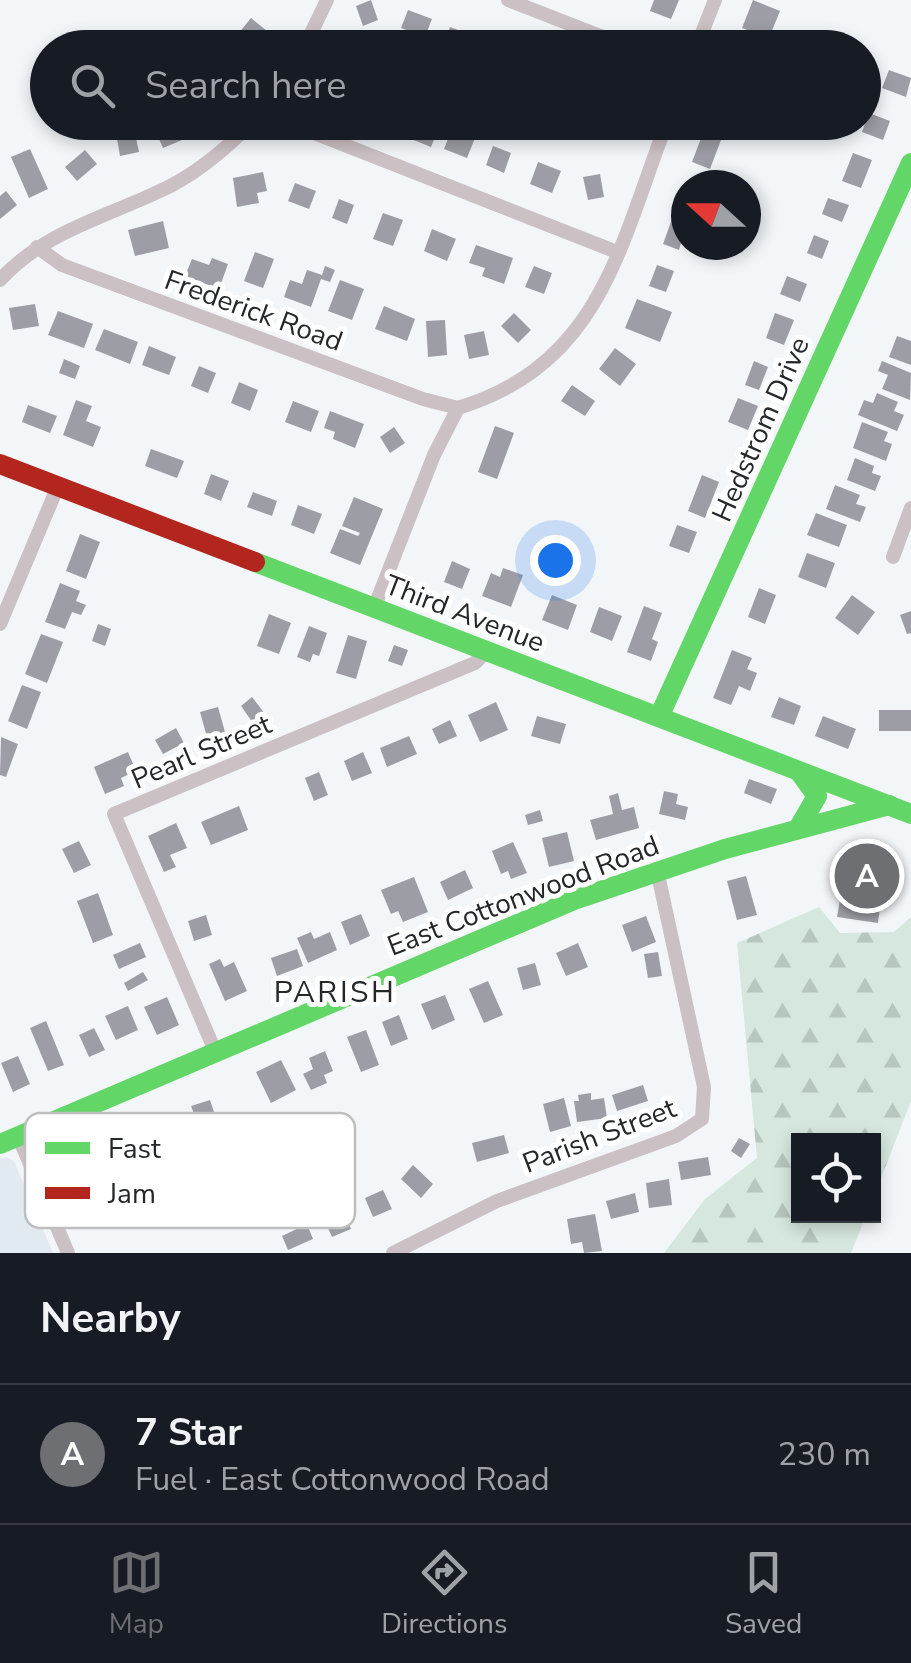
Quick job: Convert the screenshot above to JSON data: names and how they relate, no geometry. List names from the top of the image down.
{
  "streets": {
    "street": [
      "Frederick Road",
      "Hedstrom Drive",
      "Third Avenue",
      "Pearl Street",
      "East Cottonwood Road",
      "Parish Street"
    ]
  },
  "crossings": [
    ["Hedstrom Drive", "Third Avenue"],
    ["Third Avenue", "Pearl Street"],
    ["Third Avenue", "East Cottonwood Road"],
    ["Pearl Street", "East Cottonwood Road"],
    ["East Cottonwood Road", "Parish Street"]
  ],
  "districts": ["PARISH"],
  "legend": ["Fast", "Jam"],
  "north": "left",
  "page": {
    "search": "Search here",
    "pins": "A",
    "heading": "Nearby",
    "list": [
      {
        "mark": "A",
        "name": "7 Star",
        "note": "Fuel · East Cottonwood Road",
        "value": "230 m"
      }
    ],
    "nav": ["Map", "Directions", "Saved"]
  }
}
